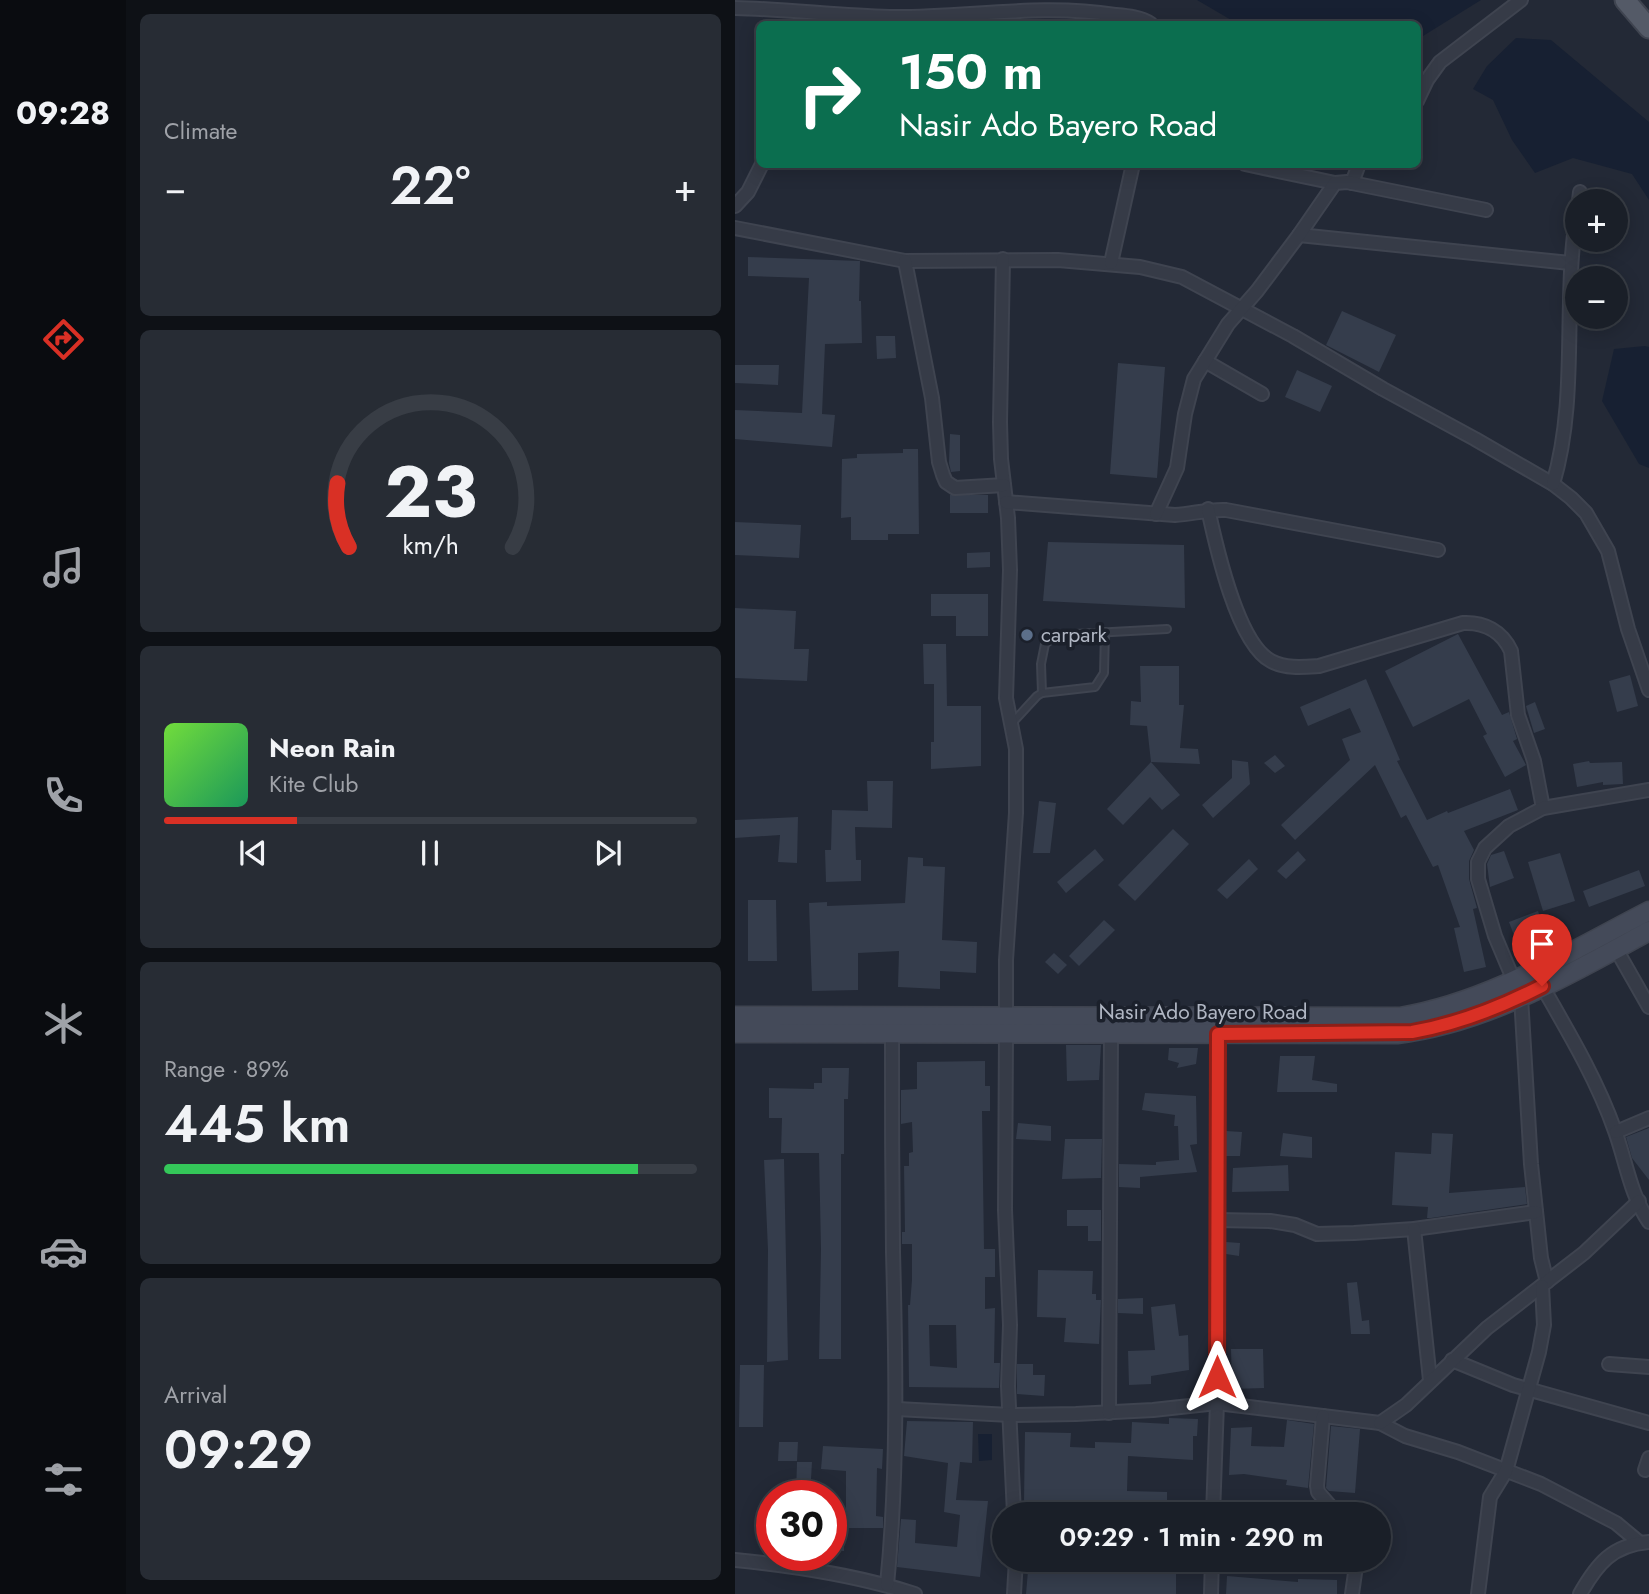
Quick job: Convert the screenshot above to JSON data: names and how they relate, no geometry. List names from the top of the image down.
{
  "streets": {
    "street": ["Nasir Ado Bayero Road"]
  },
  "places": ["carpark"],
  "page": {
    "tabs": "09:28",
    "tile": [
      "Climate",
      ["Range · 89%", "445 km"],
      ["Arrival", "09:29"]
    ],
    "turn": ["150 m", "Nasir Ado Bayero Road"],
    "heat": ["−", "22°", "+"],
    "map_buttons": ["+", "−"],
    "song": ["Neon Rain", "Kite Club"],
    "limit": "30",
    "trip": "09:29 · 1 min · 290 m",
    "gauge": ["23", "km/h"]
  }
}
